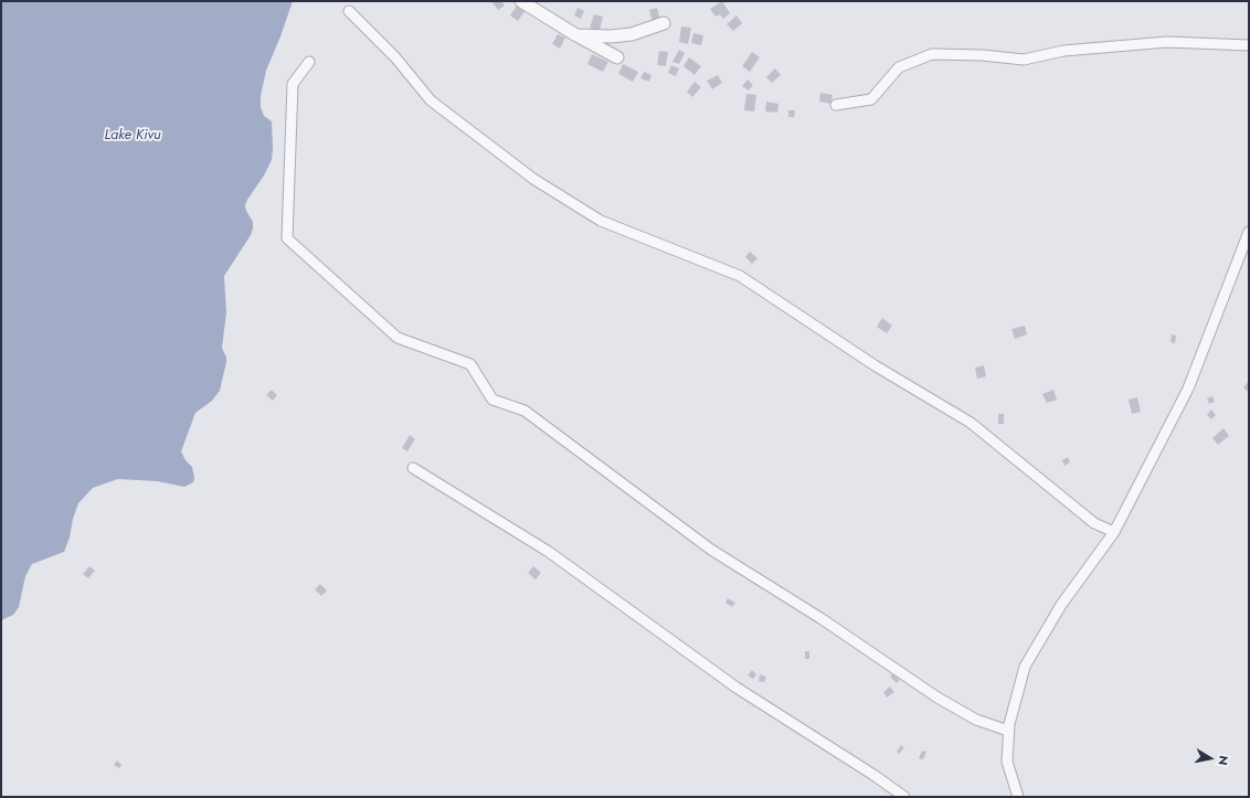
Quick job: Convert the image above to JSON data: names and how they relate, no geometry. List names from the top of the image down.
{
  "water": ["Lake Kivu"],
  "north": "right"
}
